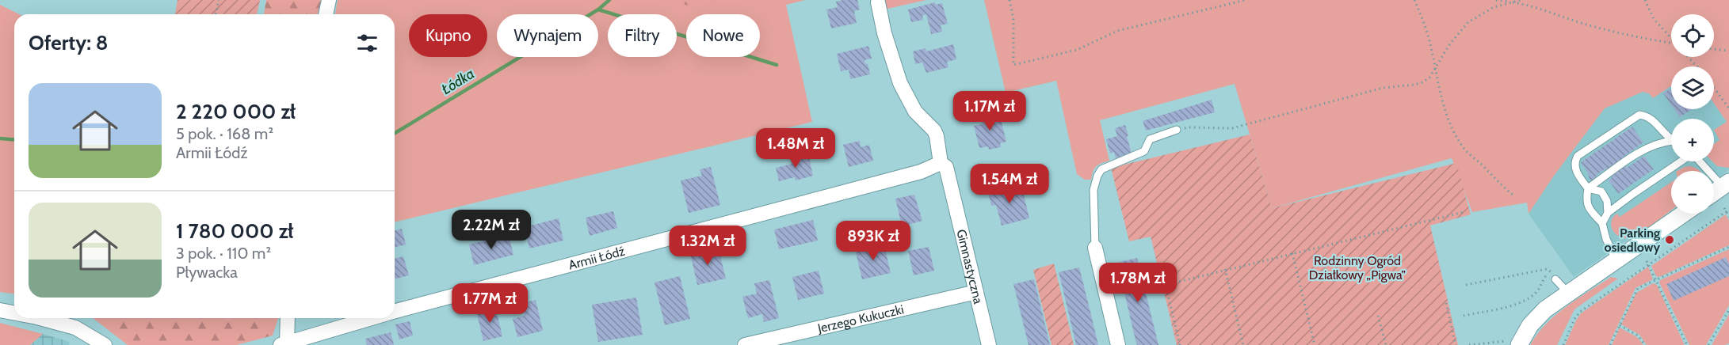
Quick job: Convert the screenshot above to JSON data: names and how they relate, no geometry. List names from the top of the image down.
{
  "streets": {
    "street": ["Armii Łódź", "Gimnastyczna", "Jerzego Kukuczki"]
  },
  "crossings": [
    ["Armii Łódź", "Gimnastyczna"],
    ["Gimnastyczna", "Jerzego Kukuczki"]
  ],
  "water": ["Łódka"],
  "parks": ["Rodzinny Ogród Działkowy „Pigwa”"],
  "places": ["Parking osiedlowy"],
  "page": {
    "map_buttons": ["+", "−"],
    "chip": [
      "Kupno",
      "Wynajem",
      "Filtry",
      "Nowe"
    ],
    "heading": "Oferty: 8",
    "list": [
      {
        "name": "2 220 000 zł",
        "note": "5 pok. · 168 m² · Armii Łódź"
      },
      {
        "name": "1 780 000 zł",
        "note": "3 pok. · 110 m² · Pływacka"
      }
    ],
    "price": [
      "1.17M zł",
      "1.48M zł",
      "1.54M zł",
      "2.22M zł",
      "893K zł",
      "1.32M zł",
      "1.78M zł",
      "1.77M zł"
    ]
  }
}
